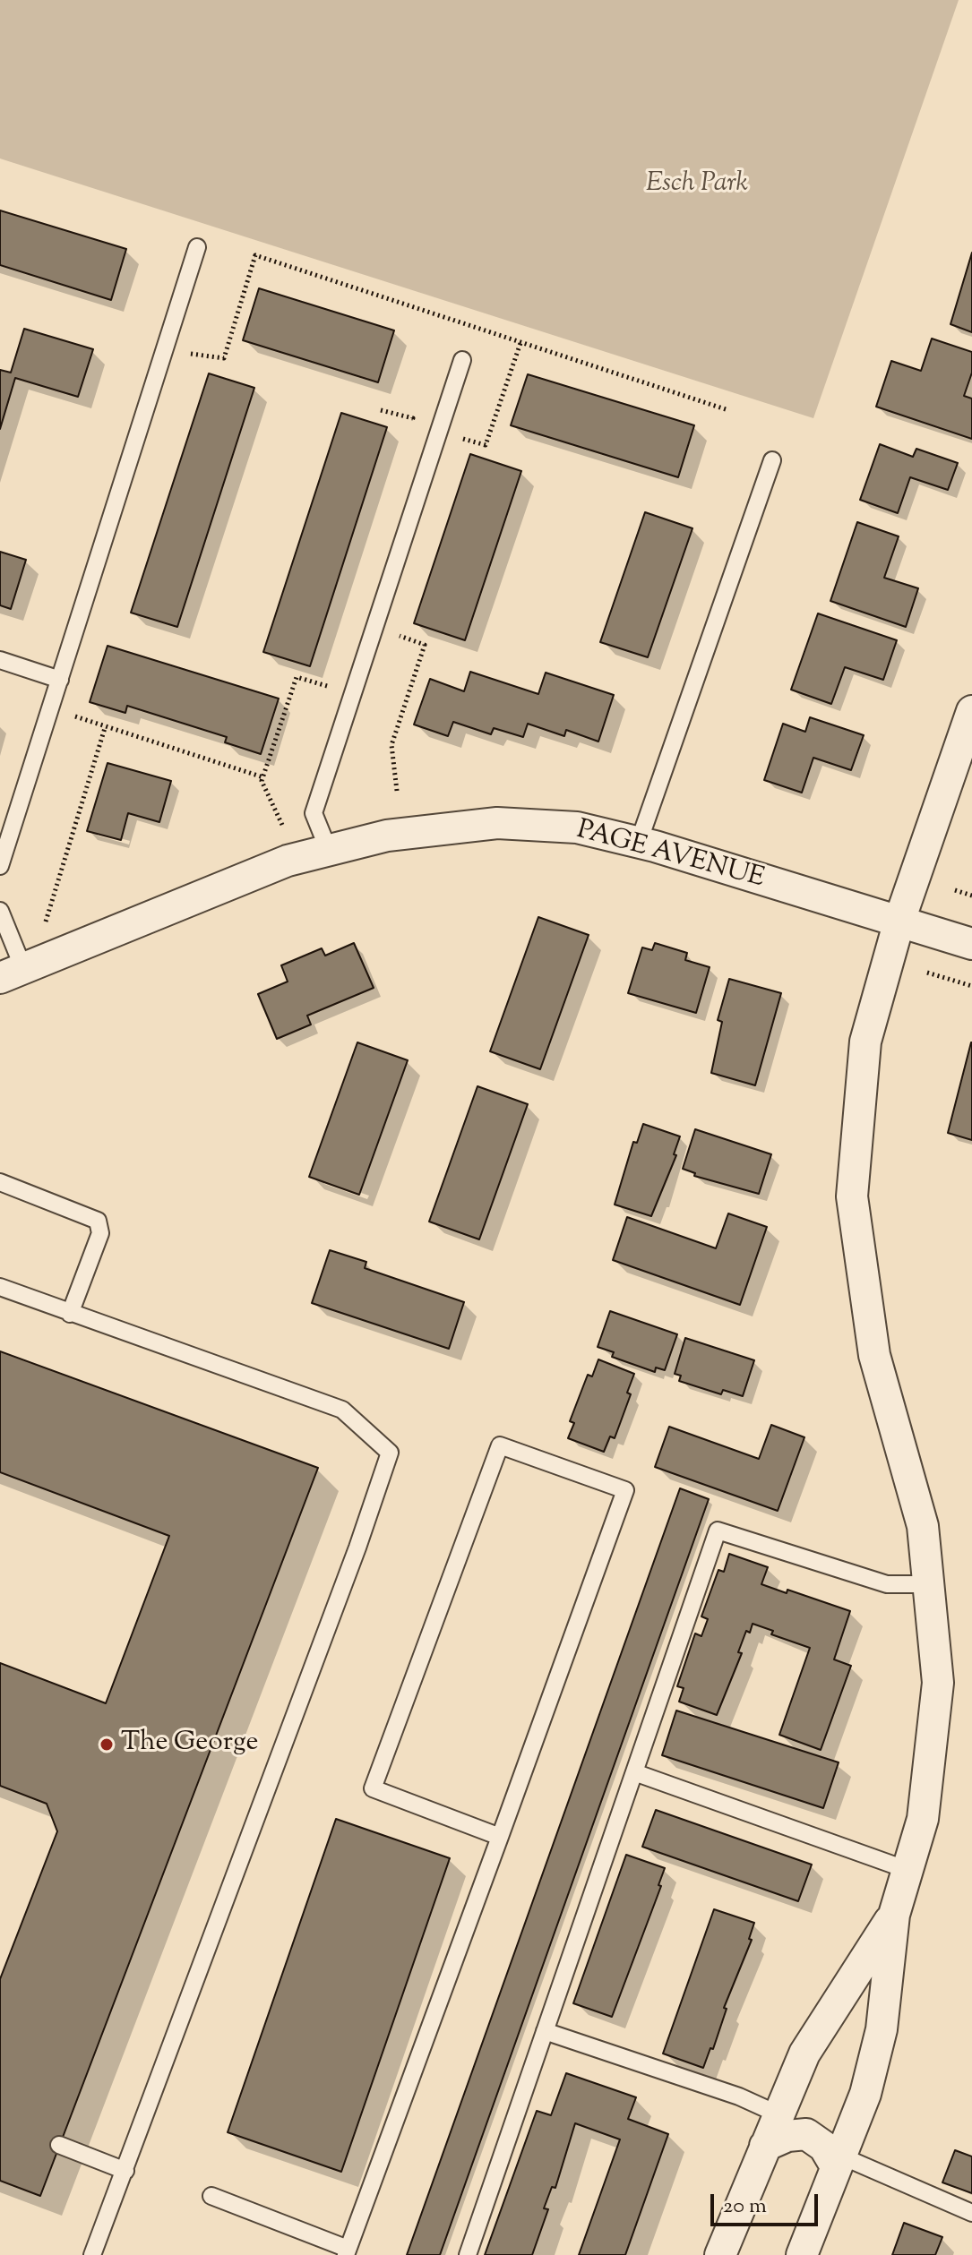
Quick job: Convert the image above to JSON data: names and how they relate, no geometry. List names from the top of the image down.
{
  "streets": {
    "street": ["PAGE AVENUE"]
  },
  "parks": ["Esch Park"],
  "places": ["The George"],
  "scale_bar": "20 m"
}
